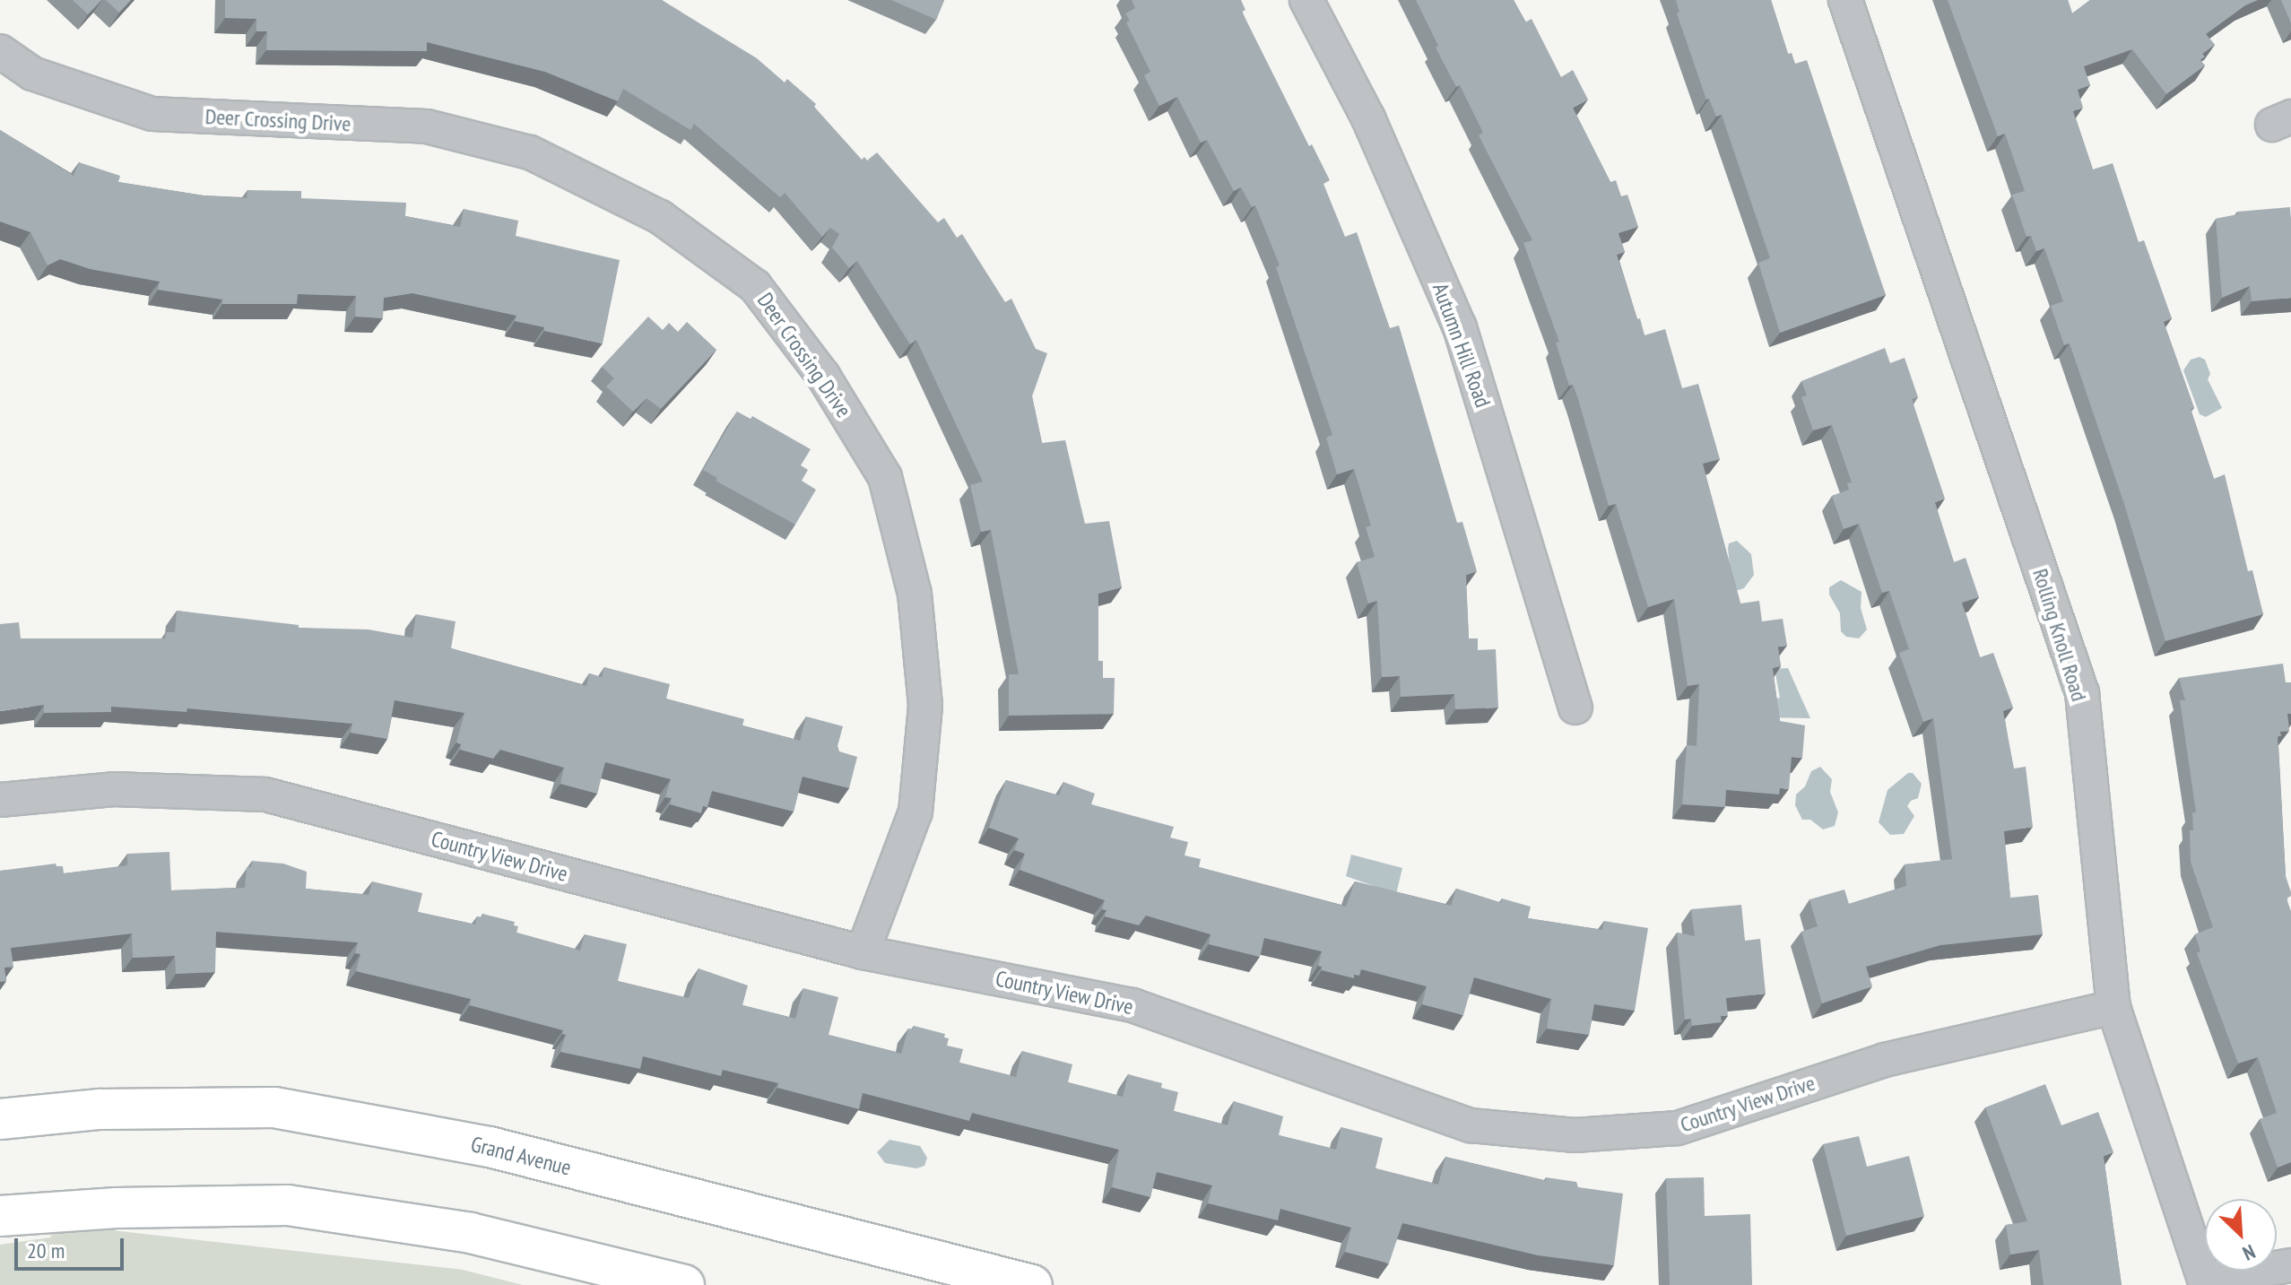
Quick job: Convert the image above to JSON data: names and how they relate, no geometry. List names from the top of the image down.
{
  "streets": {
    "main road": ["Grand Avenue"],
    "street": [
      "Deer Crossing Drive",
      "Autumn Hill Road",
      "Rolling Knoll Road",
      "Country View Drive"
    ]
  },
  "crossings": [
    ["Deer Crossing Drive", "Country View Drive"],
    ["Rolling Knoll Road", "Country View Drive"]
  ],
  "scale_bar": "20 m",
  "north": "bottom right"
}
